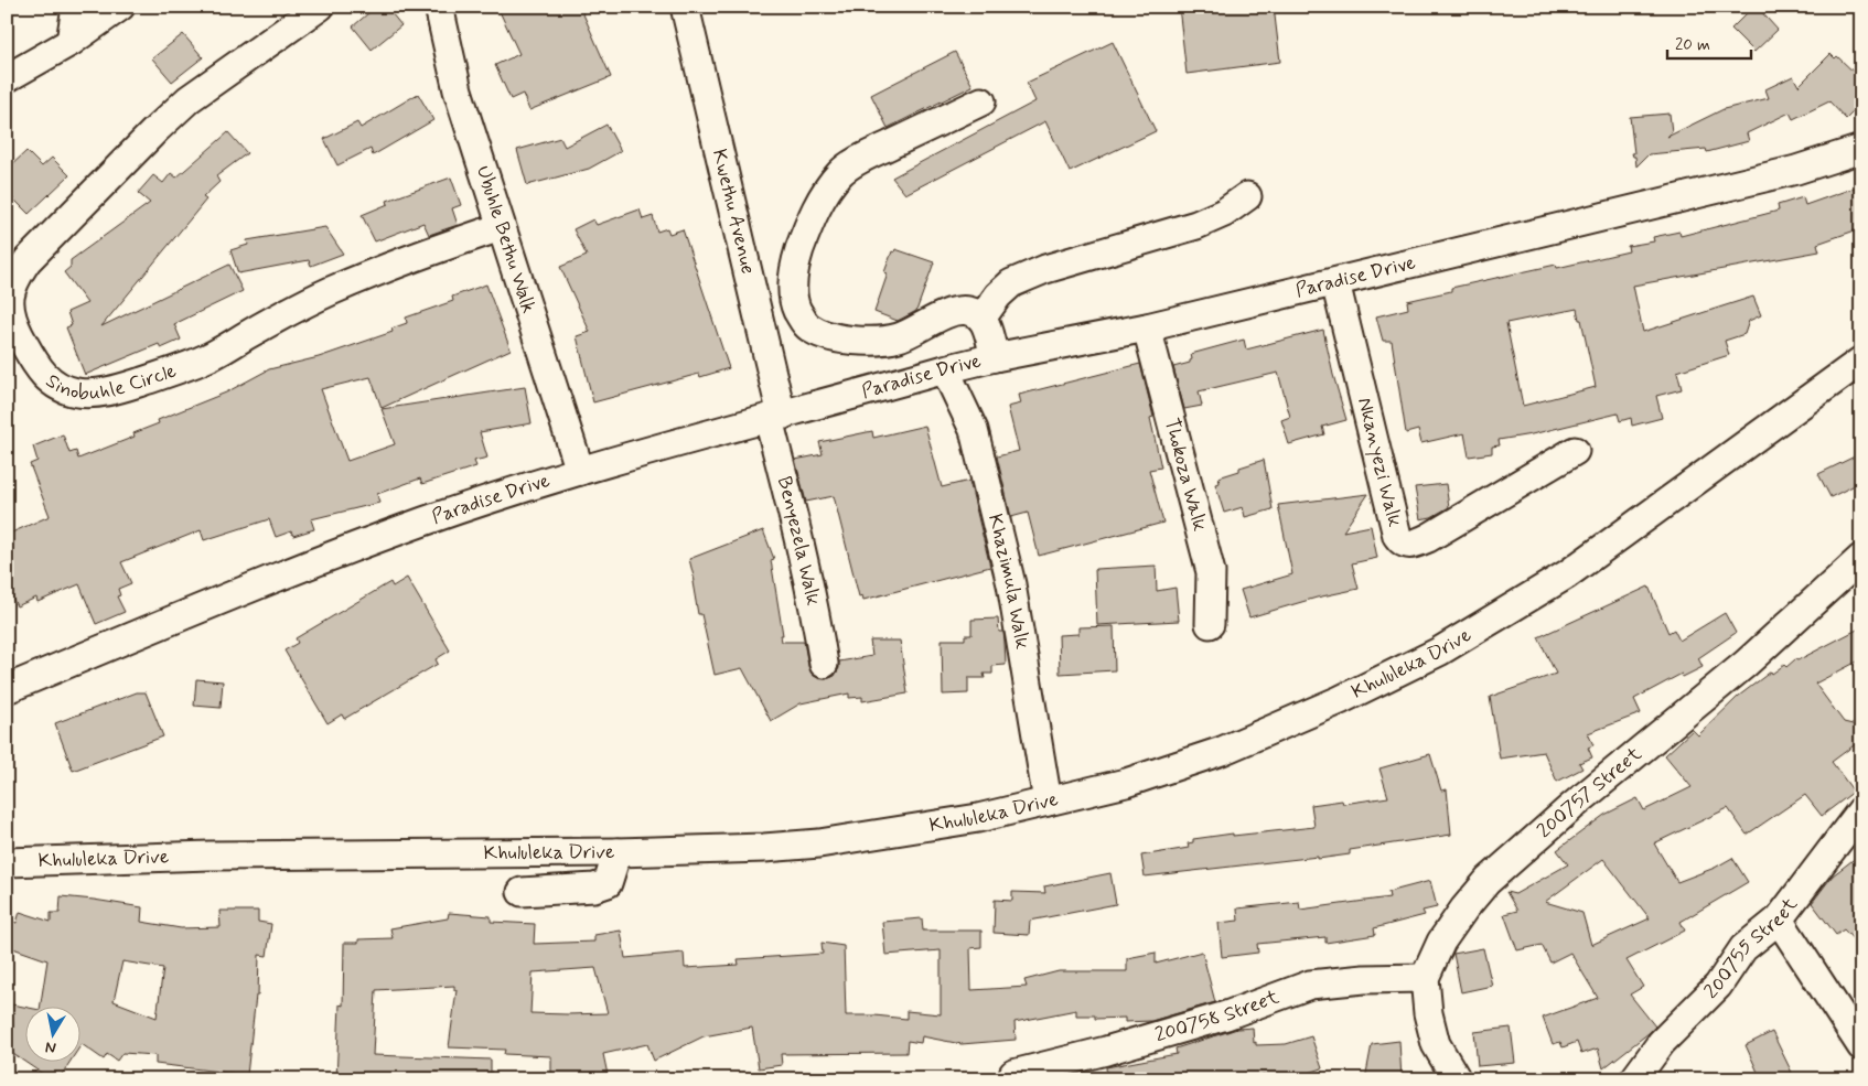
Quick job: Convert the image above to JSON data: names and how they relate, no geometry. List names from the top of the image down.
{
  "streets": {
    "street": [
      "Kwethu Avenue",
      "Ubuhle Bethu Walk",
      "Paradise Drive",
      "Sinobuhle Circle",
      "Nkanyezi Walk",
      "Thokoza Walk",
      "Benyezela Walk",
      "Khazimula Walk",
      "Khululeka Drive",
      "200757 Street",
      "200755 Street",
      "200758 Street"
    ]
  },
  "crossings": [
    ["Kwethu Avenue", "Paradise Drive"],
    ["Kwethu Avenue", "Benyezela Walk"],
    ["Ubuhle Bethu Walk", "Paradise Drive"],
    ["Ubuhle Bethu Walk", "Sinobuhle Circle"],
    ["Paradise Drive", "Nkanyezi Walk"],
    ["Paradise Drive", "Thokoza Walk"],
    ["Paradise Drive", "Benyezela Walk"],
    ["Paradise Drive", "Khazimula Walk"],
    ["Khazimula Walk", "Khululeka Drive"],
    ["200757 Street", "200758 Street"]
  ],
  "scale_bar": "20 m",
  "north": "bottom"
}
